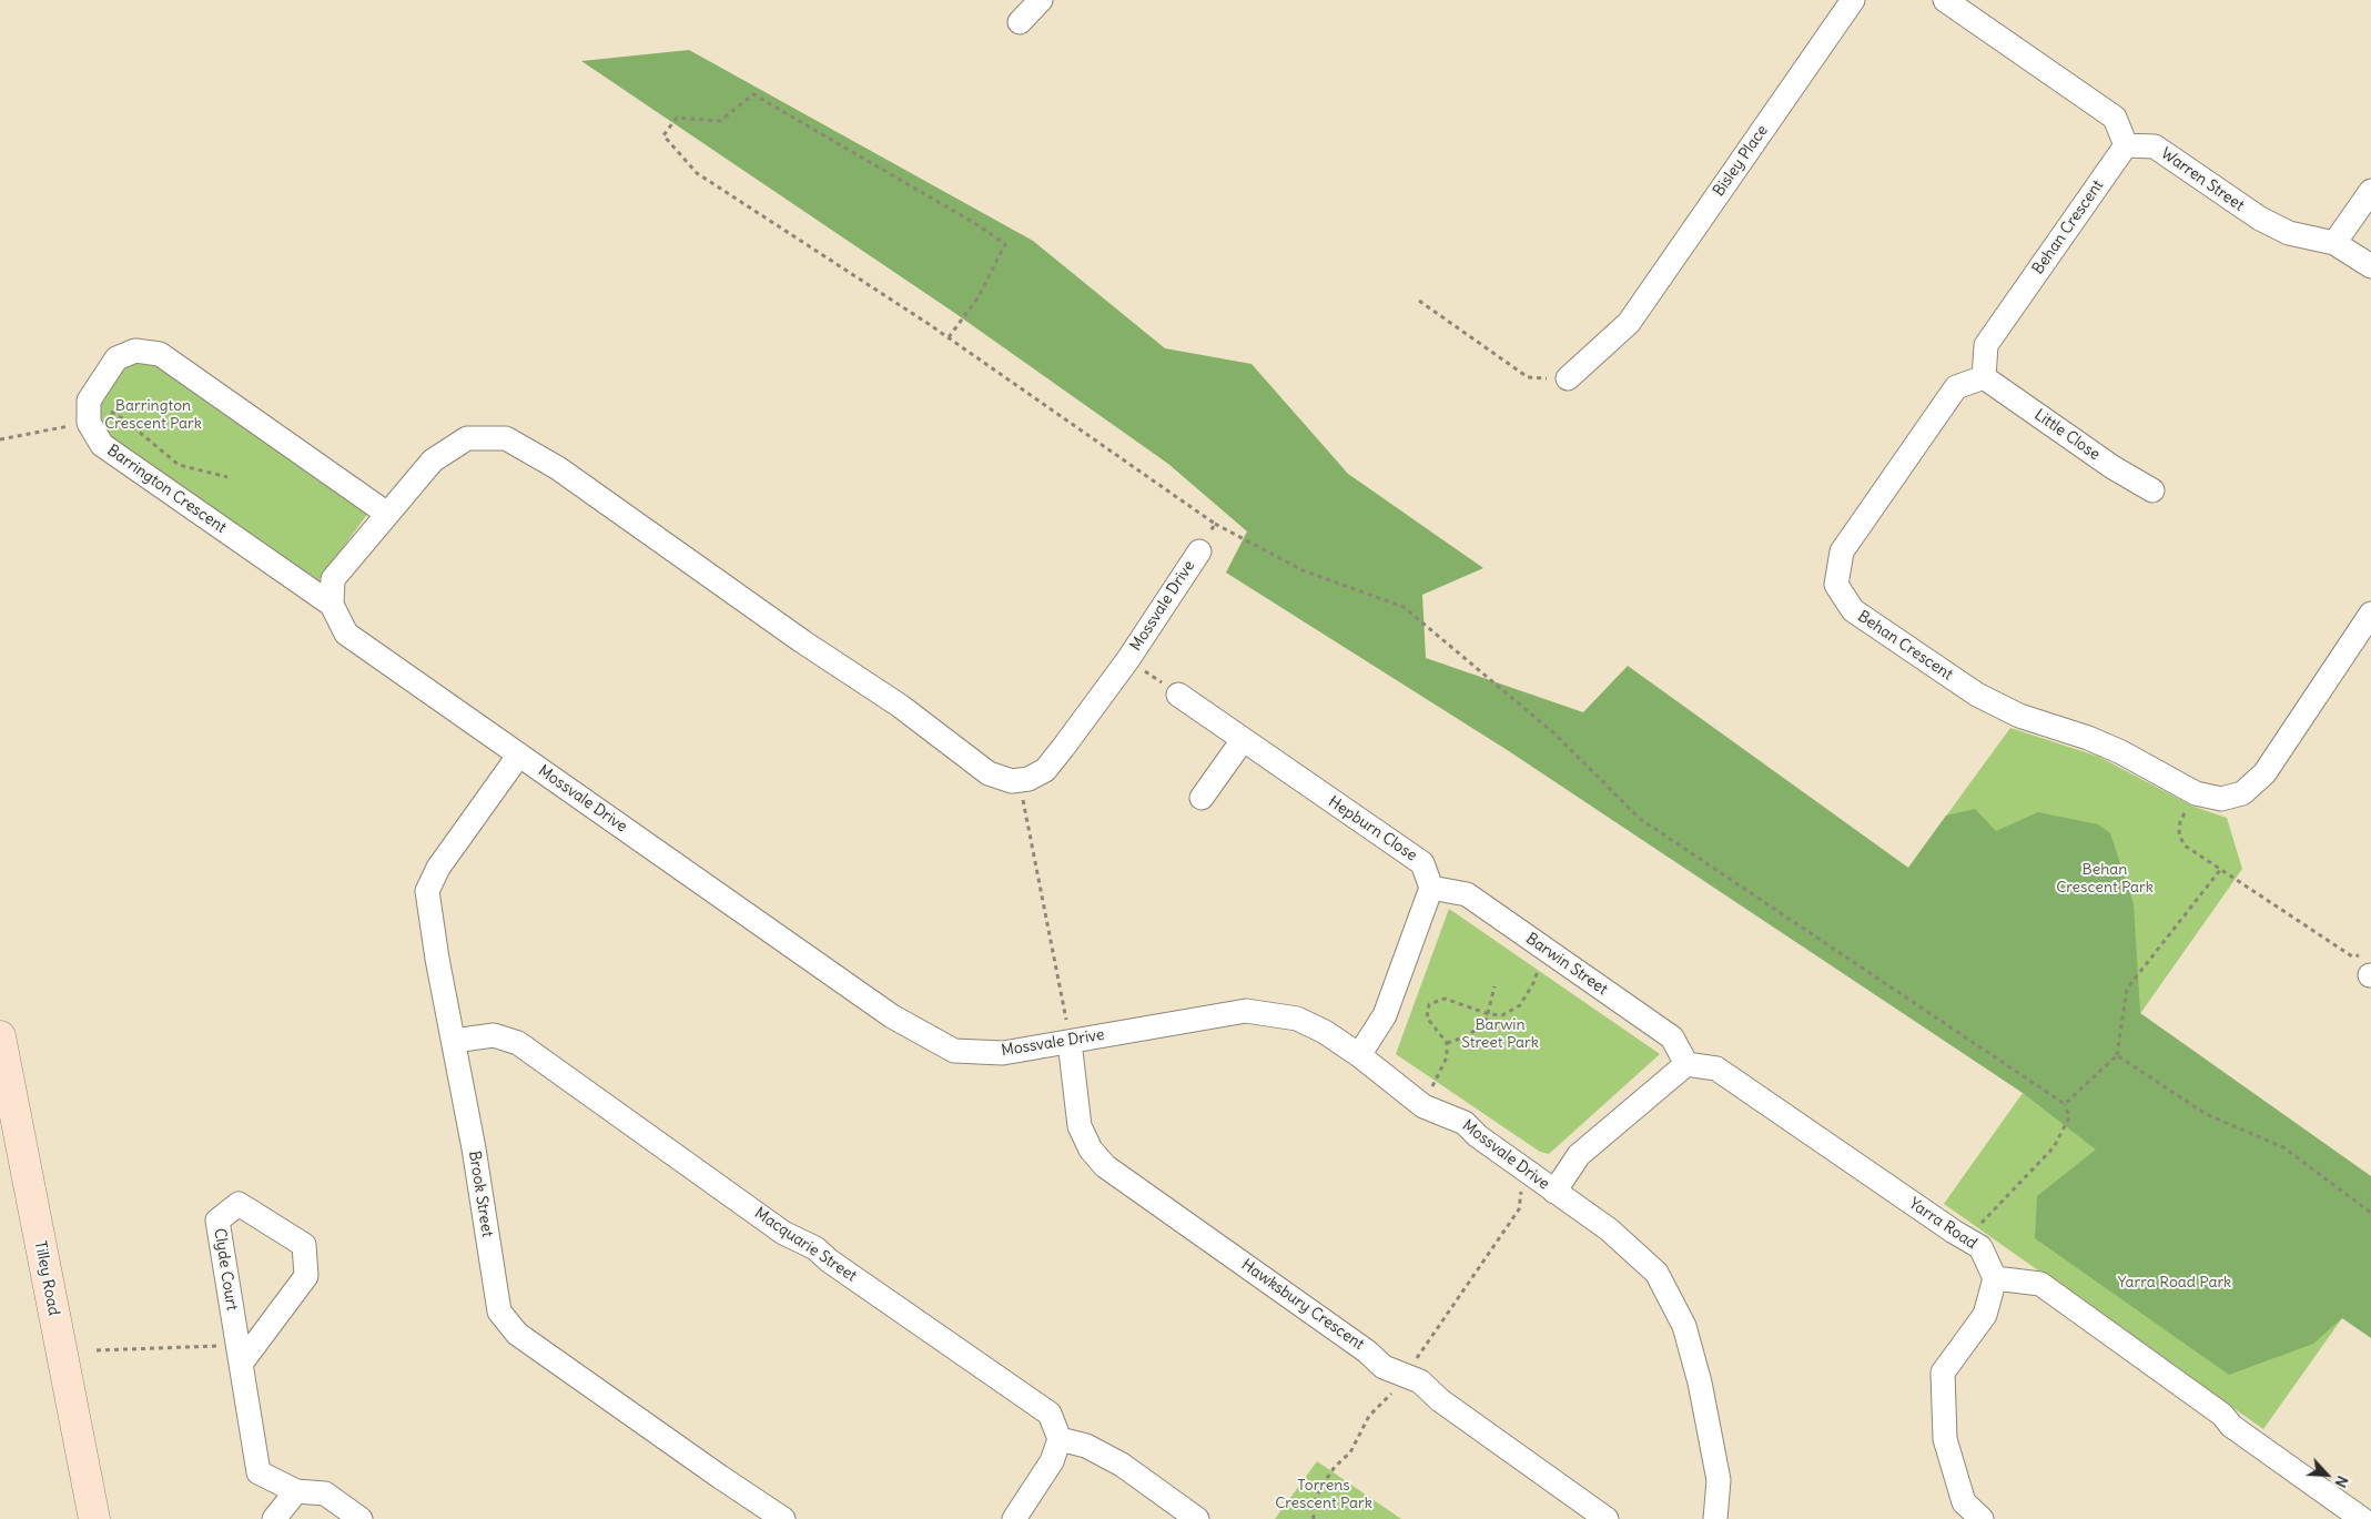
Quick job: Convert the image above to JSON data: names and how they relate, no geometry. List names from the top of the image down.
{
  "streets": {
    "main road": ["Tilley Road"],
    "street": [
      "Bisley Place",
      "Warren Street",
      "Behan Crescent",
      "Little Close",
      "Barrington Crescent",
      "Mossvale Drive",
      "Hepburn Close",
      "Barwin Street",
      "Brook Street",
      "Yarra Road",
      "Macquarie Street",
      "Clyde Court",
      "Hawksbury Crescent"
    ]
  },
  "crossings": [
    ["Warren Street", "Behan Crescent"],
    ["Behan Crescent", "Little Close"],
    ["Barrington Crescent", "Mossvale Drive"],
    ["Mossvale Drive", "Brook Street"],
    ["Mossvale Drive", "Hawksbury Crescent"],
    ["Hepburn Close", "Barwin Street"],
    ["Barwin Street", "Yarra Road"],
    ["Brook Street", "Macquarie Street"]
  ],
  "parks": [
    "Barrington Crescent Park",
    "Behan Crescent Park",
    "Barwin Street Park",
    "Yarra Road Park",
    "Torrens Crescent Park"
  ],
  "north": "bottom right"
}
